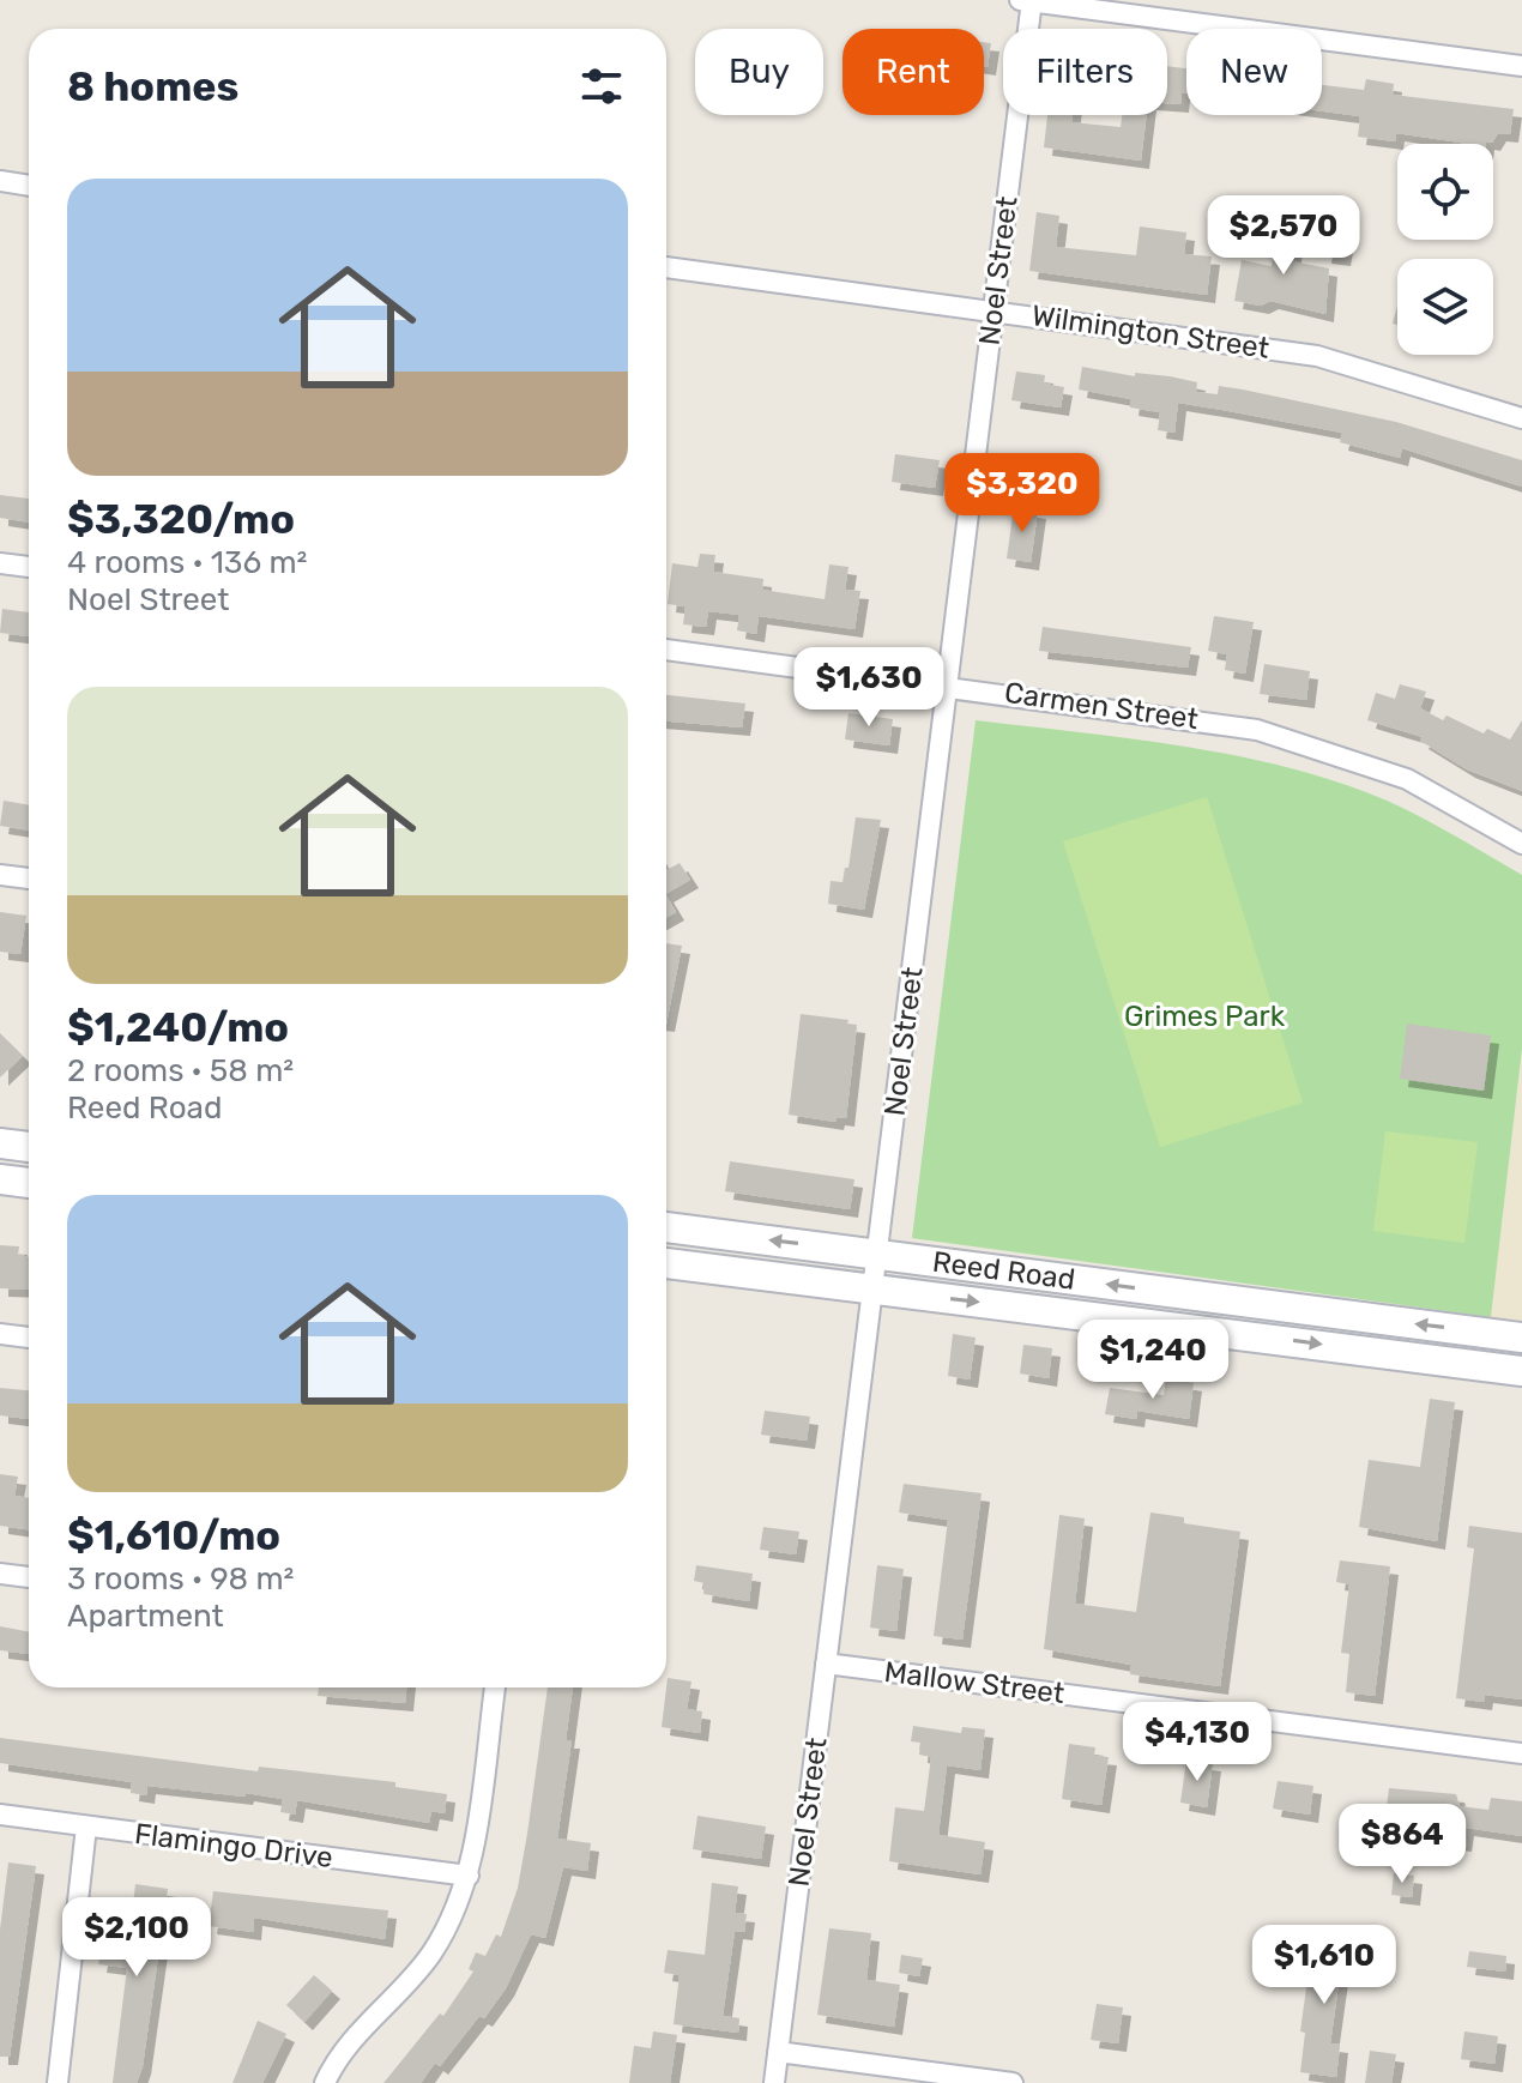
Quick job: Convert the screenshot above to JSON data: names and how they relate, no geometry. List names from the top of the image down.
{
  "streets": {
    "street": [
      "Noel Street",
      "Wilmington Street",
      "Carmen Street",
      "Reed Road",
      "Mallow Street",
      "Flamingo Drive"
    ]
  },
  "crossings": [
    ["Noel Street", "Wilmington Street"],
    ["Noel Street", "Carmen Street"],
    ["Noel Street", "Reed Road"],
    ["Noel Street", "Mallow Street"]
  ],
  "parks": ["Grimes Park"],
  "page": {
    "chip": [
      "Buy",
      "Rent",
      "Filters",
      "New"
    ],
    "heading": "8 homes",
    "list": [
      {
        "name": "$3,320/mo",
        "note": "4 rooms · 136 m² · Noel Street"
      },
      {
        "name": "$1,240/mo",
        "note": "2 rooms · 58 m² · Reed Road"
      },
      {
        "name": "$1,610/mo",
        "note": "3 rooms · 98 m² · Apartment"
      }
    ],
    "price": [
      "$2,570",
      "$3,320",
      "$1,630",
      "$1,240",
      "$4,130",
      "$864",
      "$2,100",
      "$1,610"
    ]
  }
}
